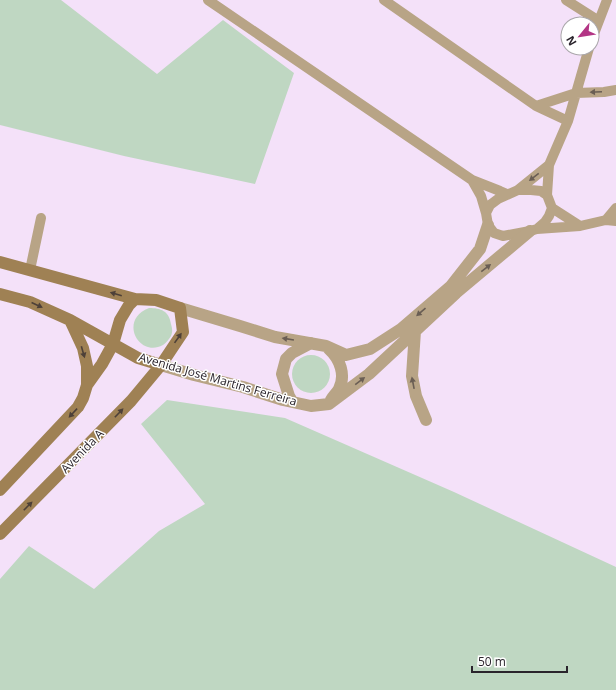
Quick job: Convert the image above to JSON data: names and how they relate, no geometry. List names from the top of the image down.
{
  "streets": {
    "main road": ["Avenida José Martins Ferreira", "Avenida A"]
  },
  "crossings": [
    ["Avenida José Martins Ferreira", "Avenida A"]
  ],
  "scale_bar": "50 m",
  "north": "bottom left"
}
